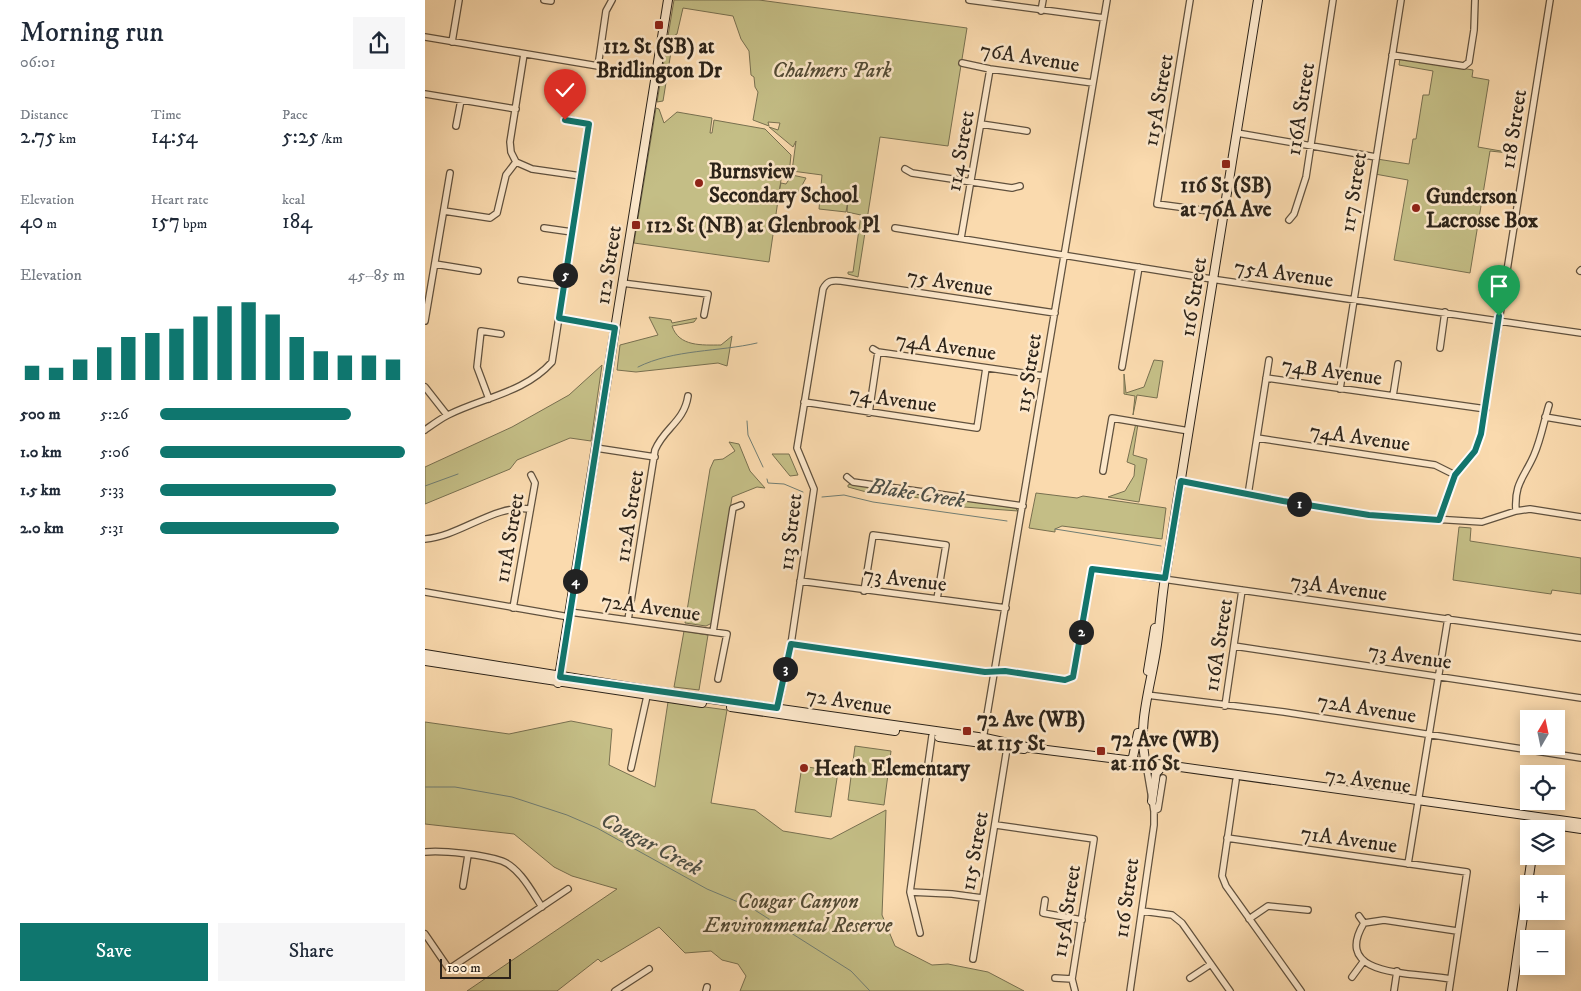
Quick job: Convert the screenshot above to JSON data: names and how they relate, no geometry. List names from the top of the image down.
{
  "streets": {
    "main road": ["112 Street", "116 Street", "72 Avenue"],
    "street": [
      "76A Avenue",
      "115A Street",
      "116A Street",
      "118 Street",
      "114 Street",
      "117 Street",
      "75A Avenue",
      "75 Avenue",
      "74A Avenue",
      "74B Avenue",
      "115 Street",
      "74 Avenue",
      "112A Street",
      "113 Street",
      "111A Street",
      "73 Avenue",
      "73A Avenue",
      "72A Avenue",
      "71A Avenue"
    ]
  },
  "crossings": [
    ["76A Avenue", "114 Street"],
    ["76A Avenue", "115 Street"],
    ["115A Street", "116 Street"],
    ["115A Street", "115 Street"],
    ["116A Street", "73 Avenue"],
    ["116A Street", "73A Avenue"],
    ["116A Street", "72A Avenue"],
    ["118 Street", "75A Avenue"],
    ["118 Street", "74A Avenue"],
    ["118 Street", "74B Avenue"],
    ["114 Street", "75A Avenue"],
    ["117 Street", "75A Avenue"],
    ["117 Street", "74B Avenue"],
    ["112 Street", "72A Avenue"],
    ["112 Street", "72 Avenue"],
    ["75A Avenue", "116 Street"],
    ["75A Avenue", "115 Street"],
    ["75 Avenue", "115 Street"],
    ["75 Avenue", "113 Street"],
    ["116 Street", "73A Avenue"],
    ["116 Street", "72A Avenue"],
    ["116 Street", "72 Avenue"],
    ["74A Avenue", "115 Street"],
    ["74A Avenue", "74 Avenue"],
    ["115 Street", "73 Avenue"],
    ["115 Street", "73A Avenue"],
    ["115 Street", "72 Avenue"],
    ["74 Avenue", "113 Street"],
    ["112A Street", "72A Avenue"],
    ["113 Street", "73 Avenue"],
    ["113 Street", "72 Avenue"],
    ["111A Street", "72A Avenue"]
  ],
  "water": ["Blake Creek", "Cougar Creek"],
  "parks": ["Chalmers Park", "Cougar Canyon Environmental Reserve"],
  "places": {
    "transit": [
      "112 St (SB) at Bridlington Dr",
      "116 St (SB) at 76A Ave",
      "112 St (NB) at Glenbrook Pl",
      "72 Ave (WB) at 115 St",
      "72 Ave (WB) at 116 St"
    ],
    "other": ["Burnsview Secondary School", "Gunderson Lacrosse Box", "Heath Elementary"]
  },
  "scale_bar": "100 m",
  "north": "top",
  "page": {
    "heading": ["Morning run", "06:01"],
    "stats": [
      ["Distance", "2.75 km"],
      ["Time", "14:54"],
      ["Pace", "5:25 /km"],
      ["Elevation", "40 m"],
      ["Heart rate", "157 bpm"],
      ["kcal", "184"]
    ],
    "chart": ["Elevation", "45–85 m"],
    "pins": [
      "5",
      "1",
      "4",
      "2",
      "3"
    ],
    "list": [
      {
        "name": "500 m",
        "note": "5:26"
      },
      {
        "name": "1.0 km",
        "note": "5:06"
      },
      {
        "name": "1.5 km",
        "note": "5:33"
      },
      {
        "name": "2.0 km",
        "note": "5:31"
      }
    ],
    "map_buttons": ["+", "−"],
    "buttons": ["Save", "Share"],
    "scale": "100 m"
  }
}
